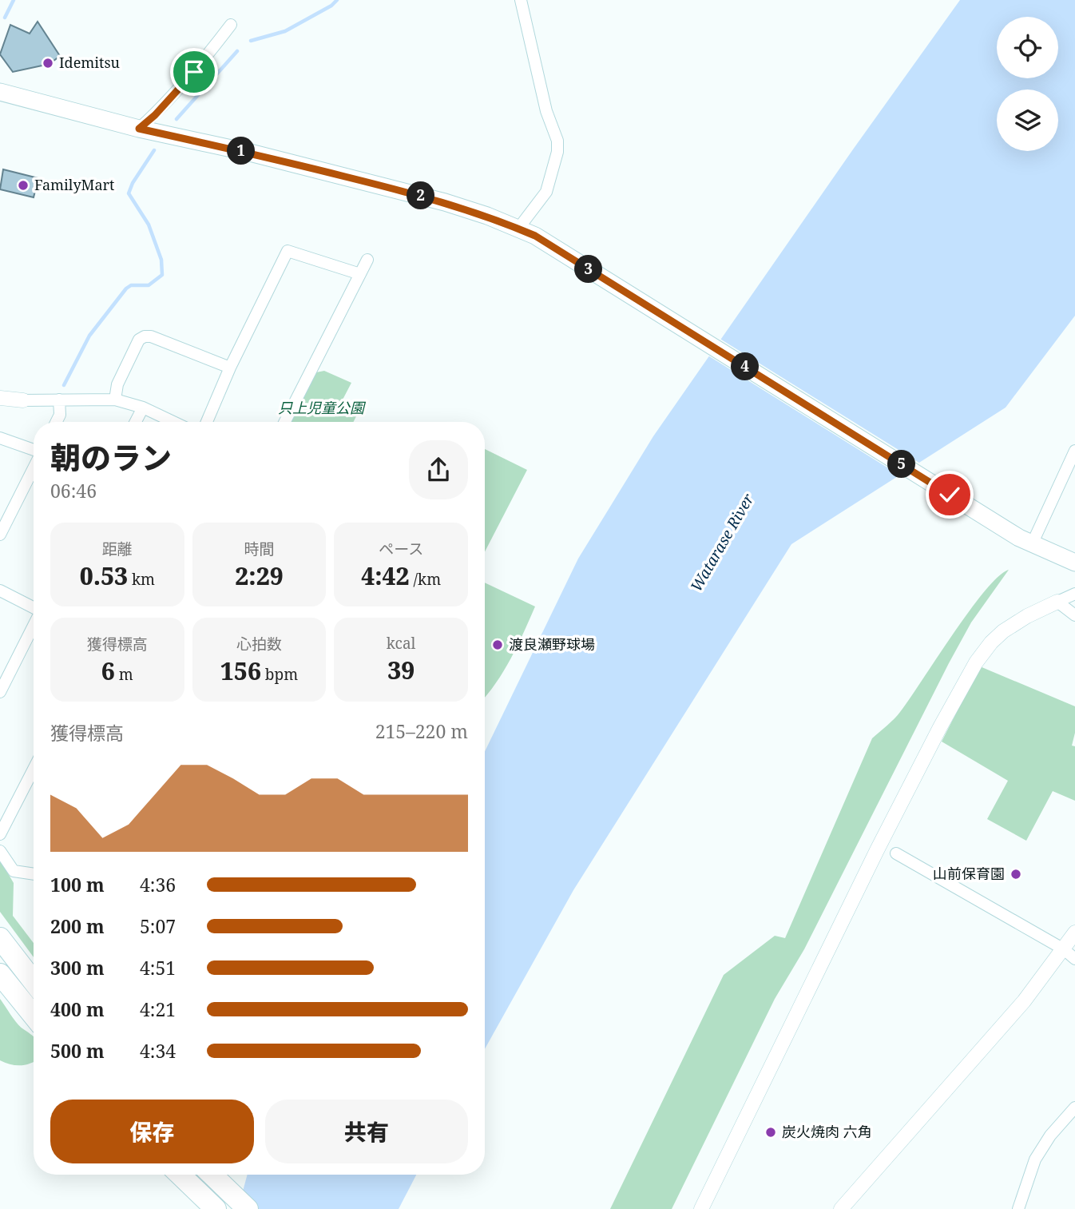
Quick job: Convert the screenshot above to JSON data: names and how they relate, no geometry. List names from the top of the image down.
{
  "water": ["Watarase River"],
  "parks": ["只上児童公園"],
  "places": [
    "Idemitsu",
    "FamilyMart",
    "渡良瀬野球場",
    "山前保育園",
    "炭火焼肉 六角"
  ],
  "page": {
    "pins": [
      "1",
      "2",
      "3",
      "4",
      "5"
    ],
    "heading": ["朝のラン", "06:46"],
    "stats": [
      ["距離", "0.53 km"],
      ["時間", "2:29"],
      ["ペース", "4:42 /km"],
      ["獲得標高", "6 m"],
      ["心拍数", "156 bpm"],
      ["kcal", "39"]
    ],
    "chart": ["獲得標高", "215–220 m"],
    "list": [
      {
        "name": "100 m",
        "note": "4:36"
      },
      {
        "name": "200 m",
        "note": "5:07"
      },
      {
        "name": "300 m",
        "note": "4:51"
      },
      {
        "name": "400 m",
        "note": "4:21"
      },
      {
        "name": "500 m",
        "note": "4:34"
      }
    ],
    "buttons": ["保存", "共有"]
  }
}
